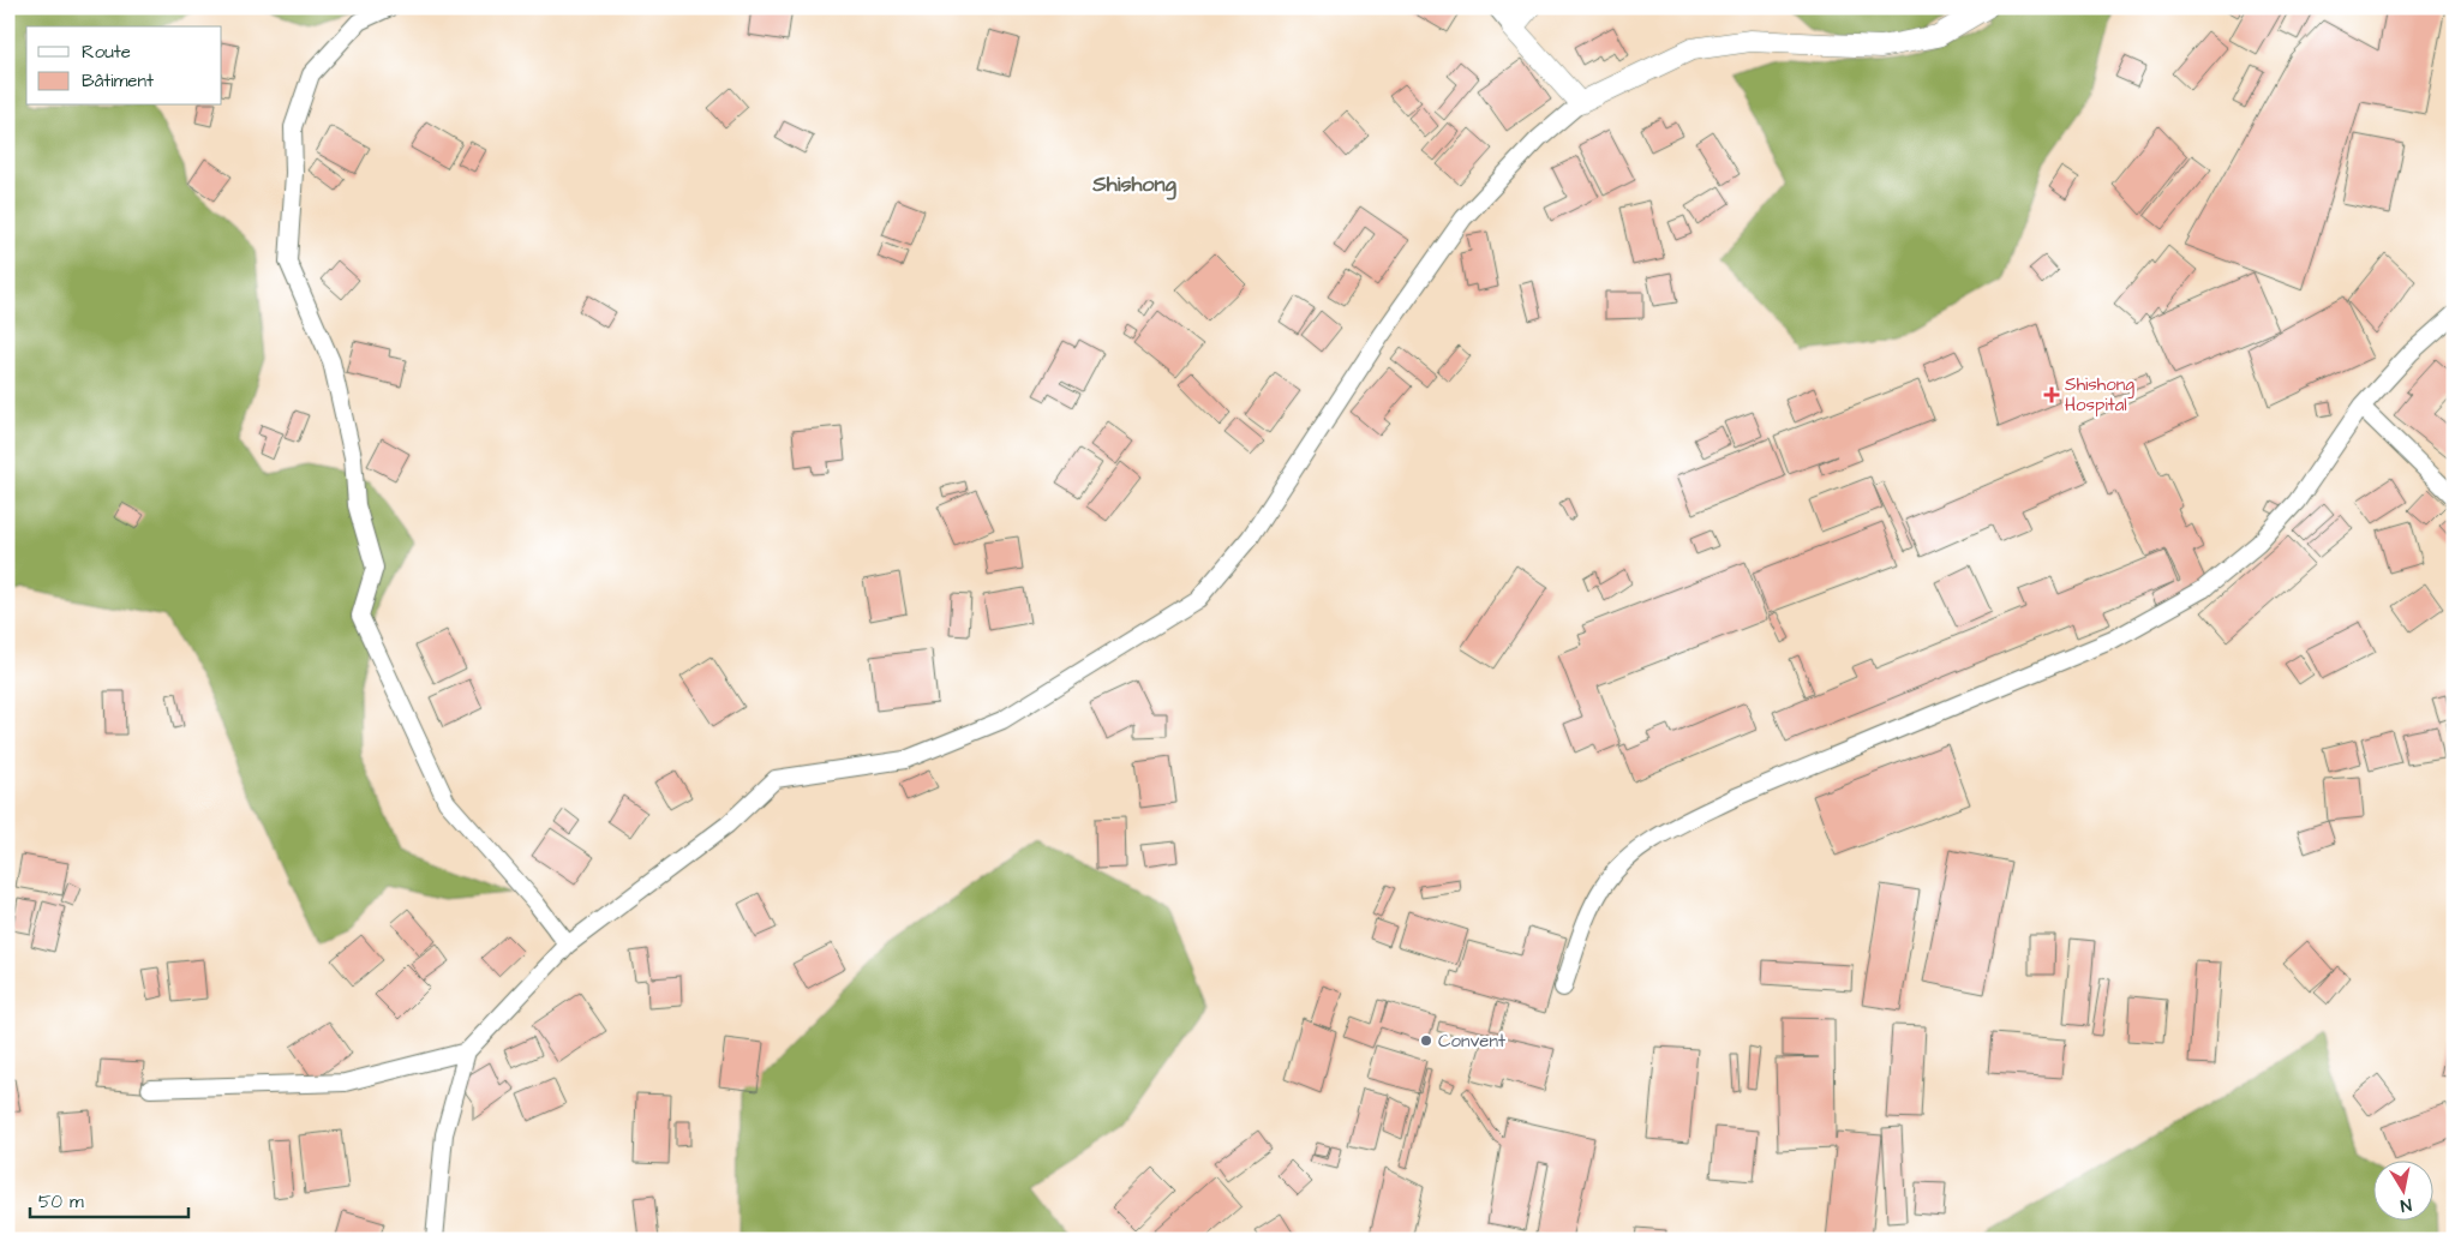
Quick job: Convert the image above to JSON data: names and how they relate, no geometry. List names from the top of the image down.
{
  "districts": ["Shishong"],
  "places": {
    "health": ["Shishong Hospital"],
    "other": ["Convent"]
  },
  "legend": ["Route", "Bâtiment"],
  "scale_bar": "50 m",
  "north": "bottom"
}
